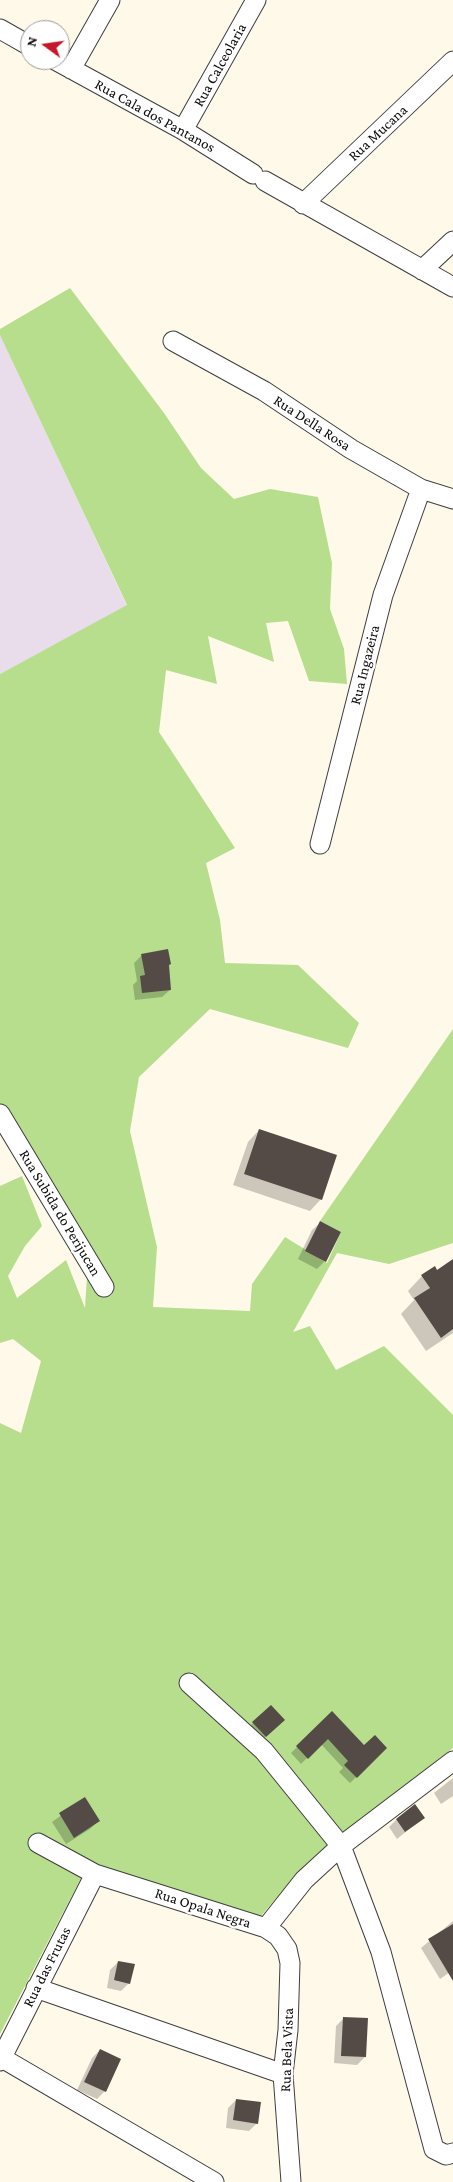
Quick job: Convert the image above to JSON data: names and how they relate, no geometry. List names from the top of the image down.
{
  "streets": {
    "street": [
      "Rua Calceolaria",
      "Rua Cala dos Pantanos",
      "Rua Mucana",
      "Rua Della Rosa",
      "Rua Ingazeira",
      "Rua Subida do Perijucan",
      "Rua Opala Negra",
      "Rua das Frutas",
      "Rua Bela Vista"
    ]
  },
  "crossings": [
    ["Rua Calceolaria", "Rua Cala dos Pantanos"],
    ["Rua Cala dos Pantanos", "Rua Mucana"],
    ["Rua Della Rosa", "Rua Ingazeira"],
    ["Rua Opala Negra", "Rua das Frutas"],
    ["Rua Opala Negra", "Rua Bela Vista"]
  ],
  "north": "left"
}
